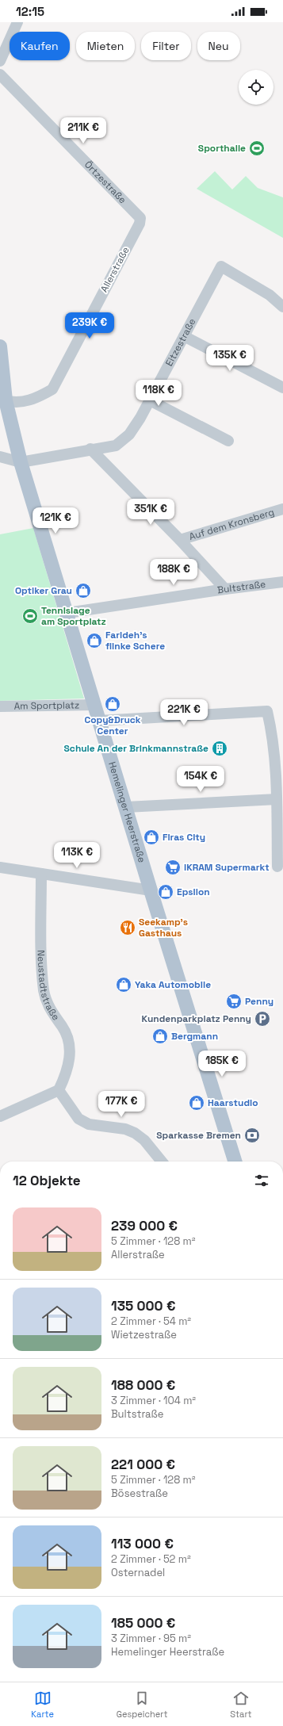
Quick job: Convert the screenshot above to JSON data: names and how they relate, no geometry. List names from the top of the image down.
{
  "streets": {
    "main road": ["Hemelinger Heerstraße"],
    "street": [
      "Örtzestraße",
      "Allerstraße",
      "Eitzestraße",
      "Auf dem Kronsberg",
      "Bultstraße",
      "Am Sportplatz",
      "Neustadtstraße"
    ]
  },
  "crossings": [
    ["Örtzestraße", "Allerstraße"],
    ["Allerstraße", "Hemelinger Heerstraße"],
    ["Eitzestraße", "Hemelinger Heerstraße"],
    ["Bultstraße", "Hemelinger Heerstraße"],
    ["Am Sportplatz", "Hemelinger Heerstraße"]
  ],
  "places": {
    "sports": ["Sporthalle", "Tennislage am Sportplatz"],
    "shop": [
      "Optiker Grau",
      "Farideh's flinke Schere",
      "Copy&Druck Center",
      "Firas City",
      "Epsilon",
      "Yaka Automobile",
      "Bergmann",
      "Haarstudio"
    ],
    "building": ["Schule An der Brinkmannstraße"],
    "supermarket": ["IKRAM Supermarkt", "Penny"],
    "restaurant": ["Seekamp's Gasthaus"],
    "parking": ["Kundenparkplatz Penny"],
    "bank": ["Sparkasse Bremen"]
  },
  "page": {
    "status": "12:15",
    "chip": [
      "Kaufen",
      "Mieten",
      "Filter",
      "Neu"
    ],
    "price": [
      "211K €",
      "239K €",
      "135K €",
      "118K €",
      "351K €",
      "121K €",
      "188K €",
      "221K €",
      "154K €",
      "113K €",
      "185K €",
      "177K €"
    ],
    "heading": "12 Objekte",
    "list": [
      {
        "name": "239 000 €",
        "note": "5 Zimmer · 128 m² · Allerstraße"
      },
      {
        "name": "135 000 €",
        "note": "2 Zimmer · 54 m² · Wietzestraße"
      },
      {
        "name": "188 000 €",
        "note": "3 Zimmer · 104 m² · Bultstraße"
      },
      {
        "name": "221 000 €",
        "note": "5 Zimmer · 128 m² · Bösestraße"
      },
      {
        "name": "113 000 €",
        "note": "2 Zimmer · 52 m² · Osternadel"
      },
      {
        "name": "185 000 €",
        "note": "3 Zimmer · 95 m² · Hemelinger Heerstraße"
      }
    ],
    "tabs": ["Karte", "Gespeichert", "Start"]
  }
}
